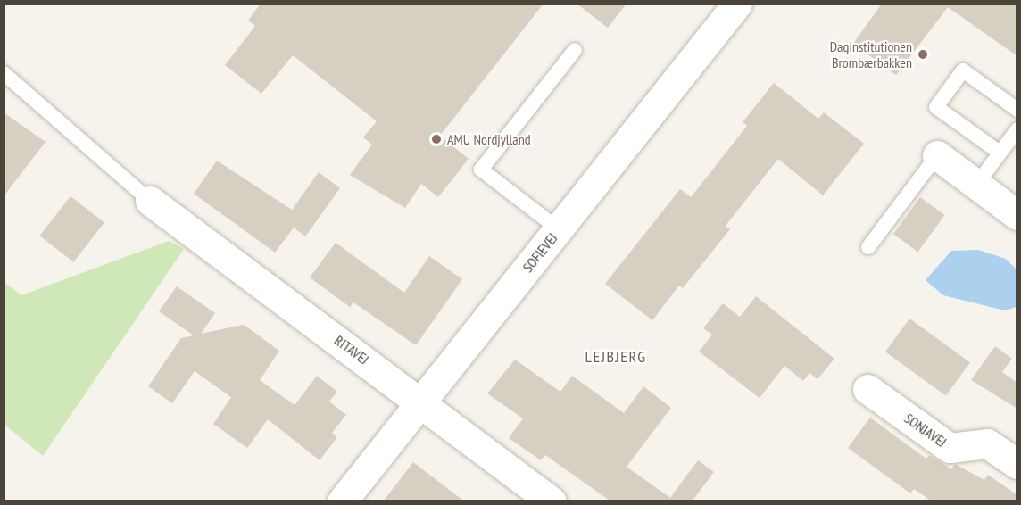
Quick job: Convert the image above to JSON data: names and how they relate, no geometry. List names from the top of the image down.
{
  "streets": {
    "street": ["SOFIEVEJ", "RITAVEJ", "SONJAVEJ"]
  },
  "crossings": [
    ["SOFIEVEJ", "RITAVEJ"]
  ],
  "districts": ["LEJBJERG"],
  "places": ["Daginstitutionen Brombærbakken", "AMU Nordjylland"]
}
